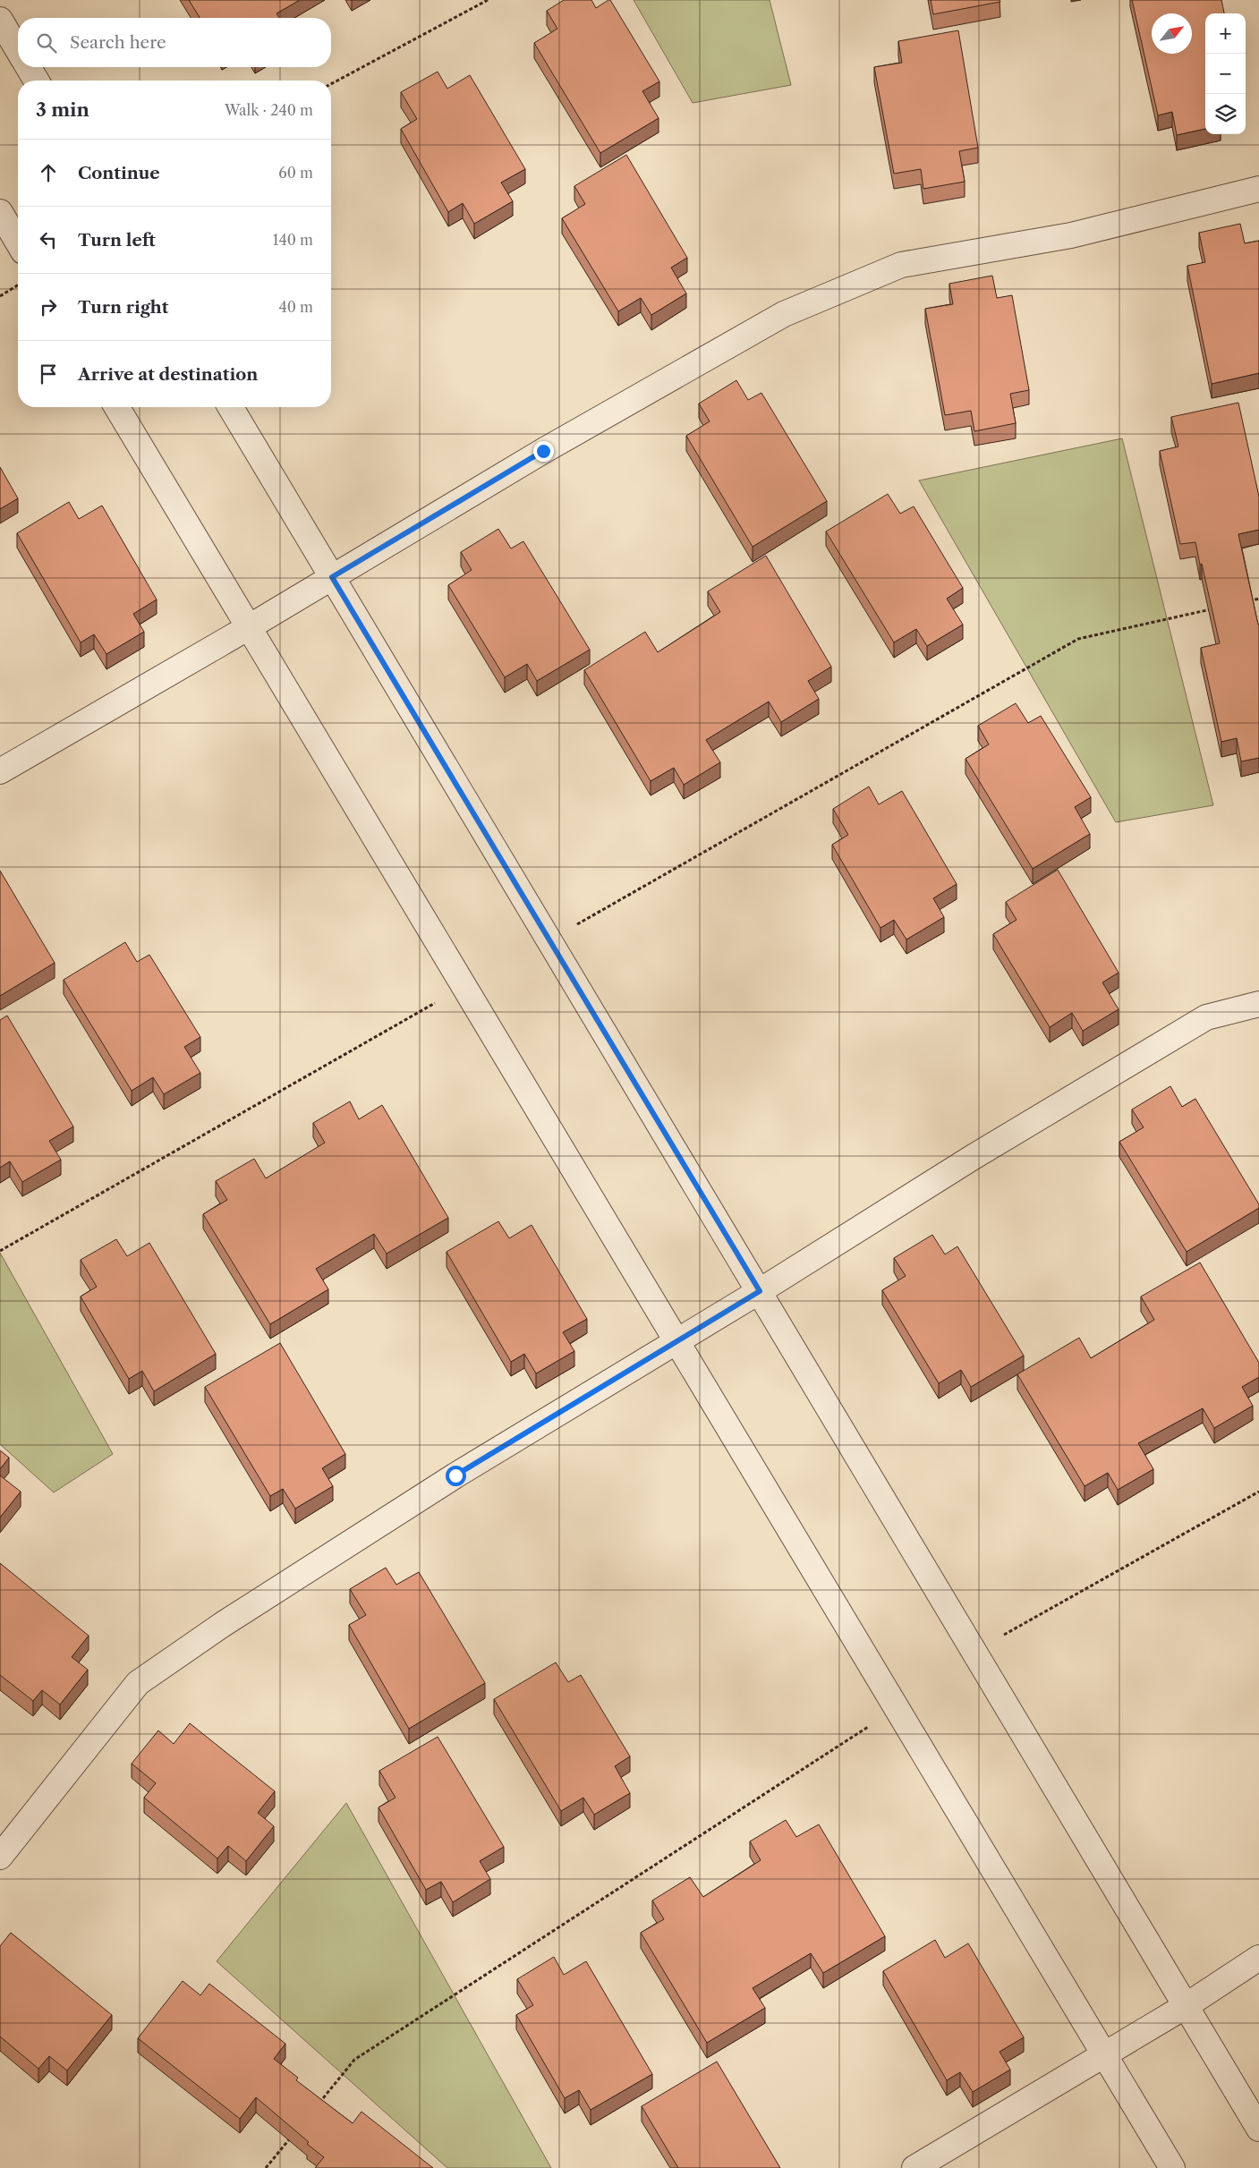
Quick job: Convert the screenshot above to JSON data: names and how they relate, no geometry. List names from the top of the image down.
{
  "north": "top right",
  "page": {
    "map_buttons": ["+", "−"],
    "search": "Search here",
    "heading": ["3 min", "Walk · 240 m"],
    "list": [
      ["Continue", "60 m"],
      ["Turn left", "140 m"],
      ["Turn right", "40 m"],
      "Arrive at destination"
    ]
  }
}
